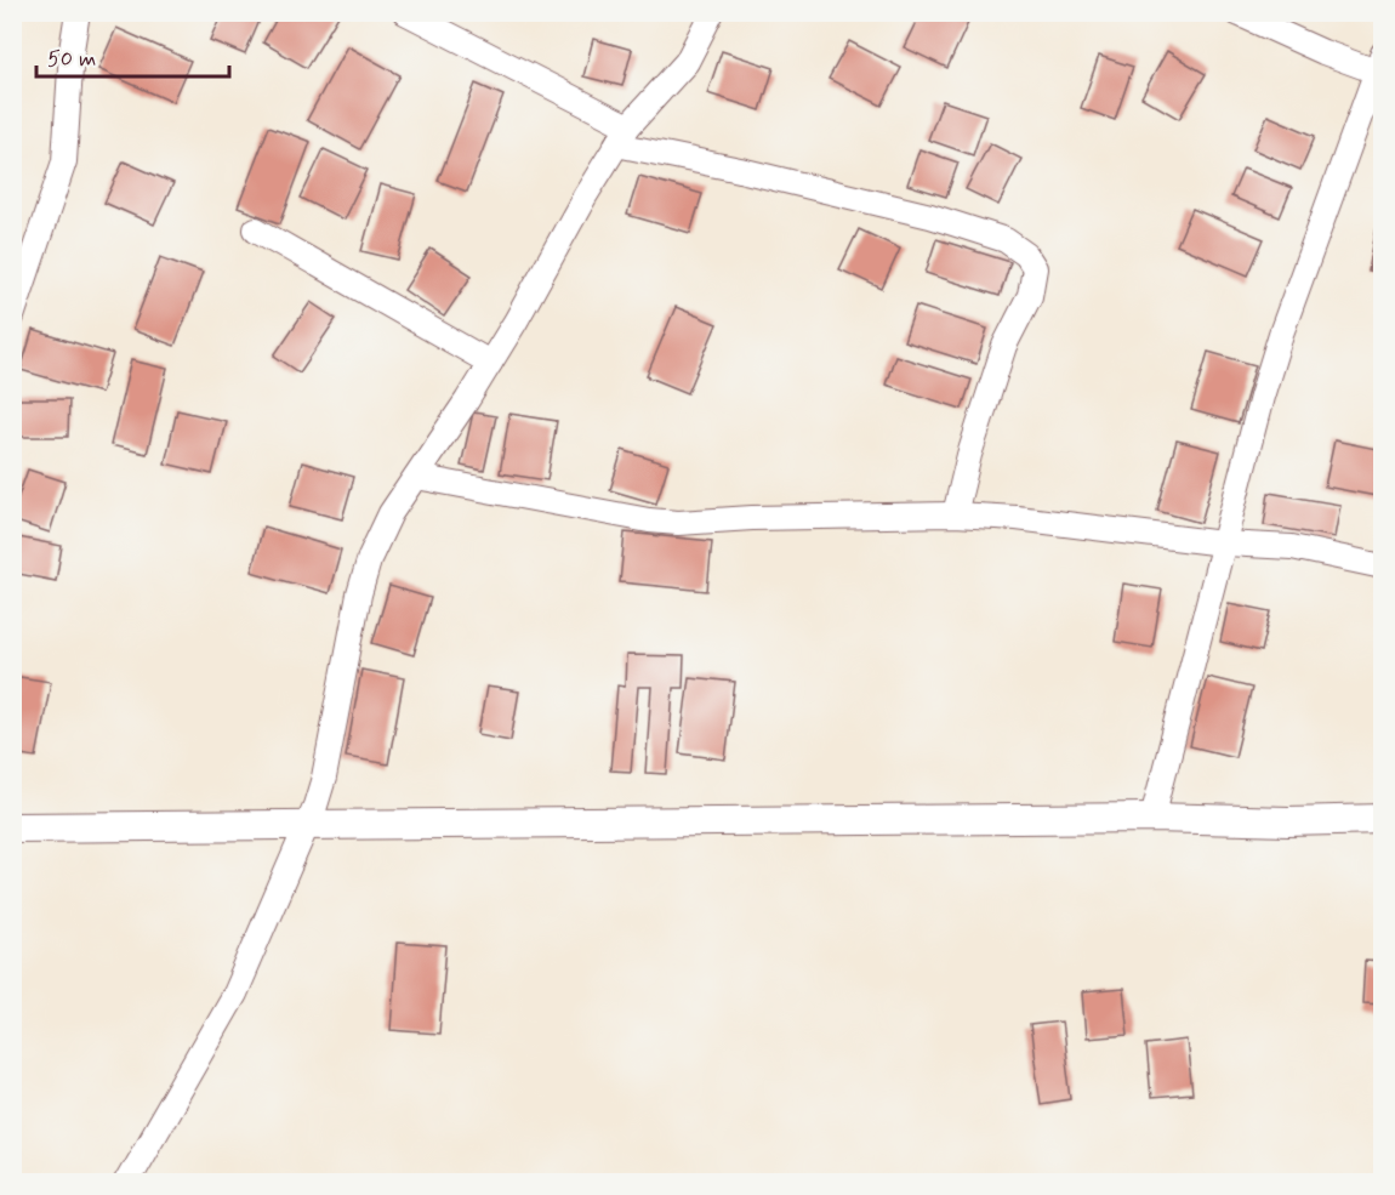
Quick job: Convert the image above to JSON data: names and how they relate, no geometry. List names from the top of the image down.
{
  "scale_bar": "50 m"
}
